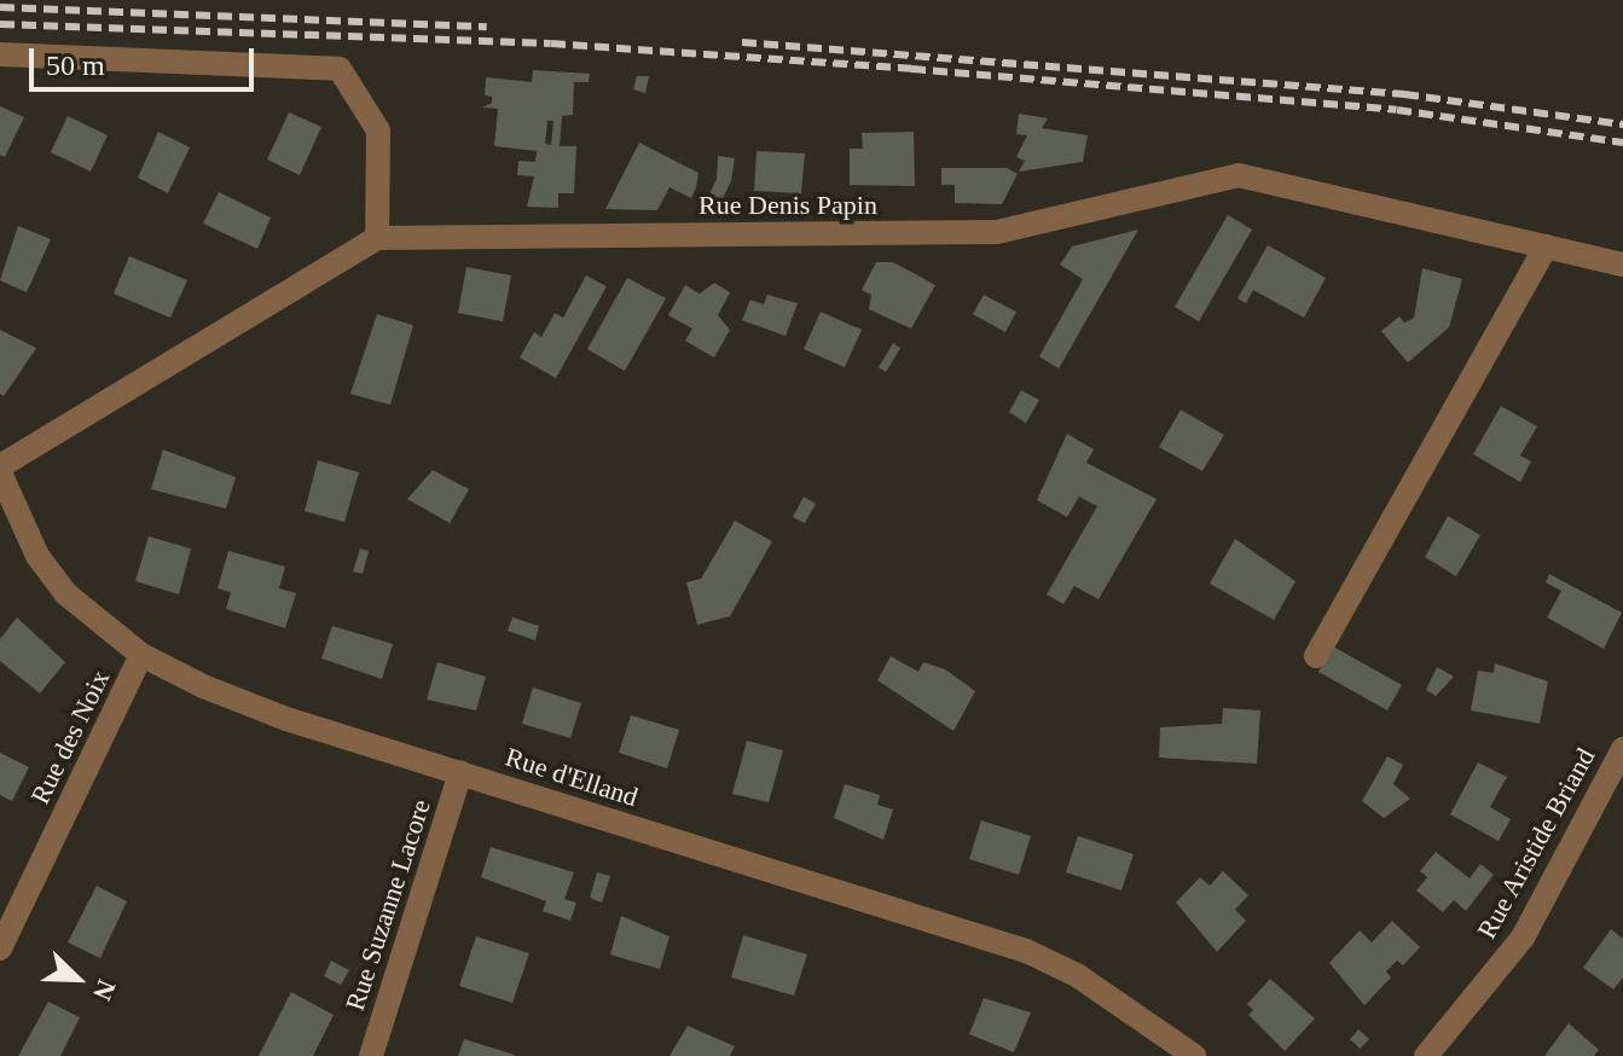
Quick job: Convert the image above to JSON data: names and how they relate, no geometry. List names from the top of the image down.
{
  "streets": {
    "street": [
      "Rue Denis Papin",
      "Rue des Noix",
      "Rue d'Elland",
      "Rue Aristide Briand",
      "Rue Suzanne Lacore"
    ]
  },
  "crossings": [
    ["Rue des Noix", "Rue d'Elland"],
    ["Rue d'Elland", "Rue Suzanne Lacore"]
  ],
  "scale_bar": "50 m",
  "north": "bottom right"
}
